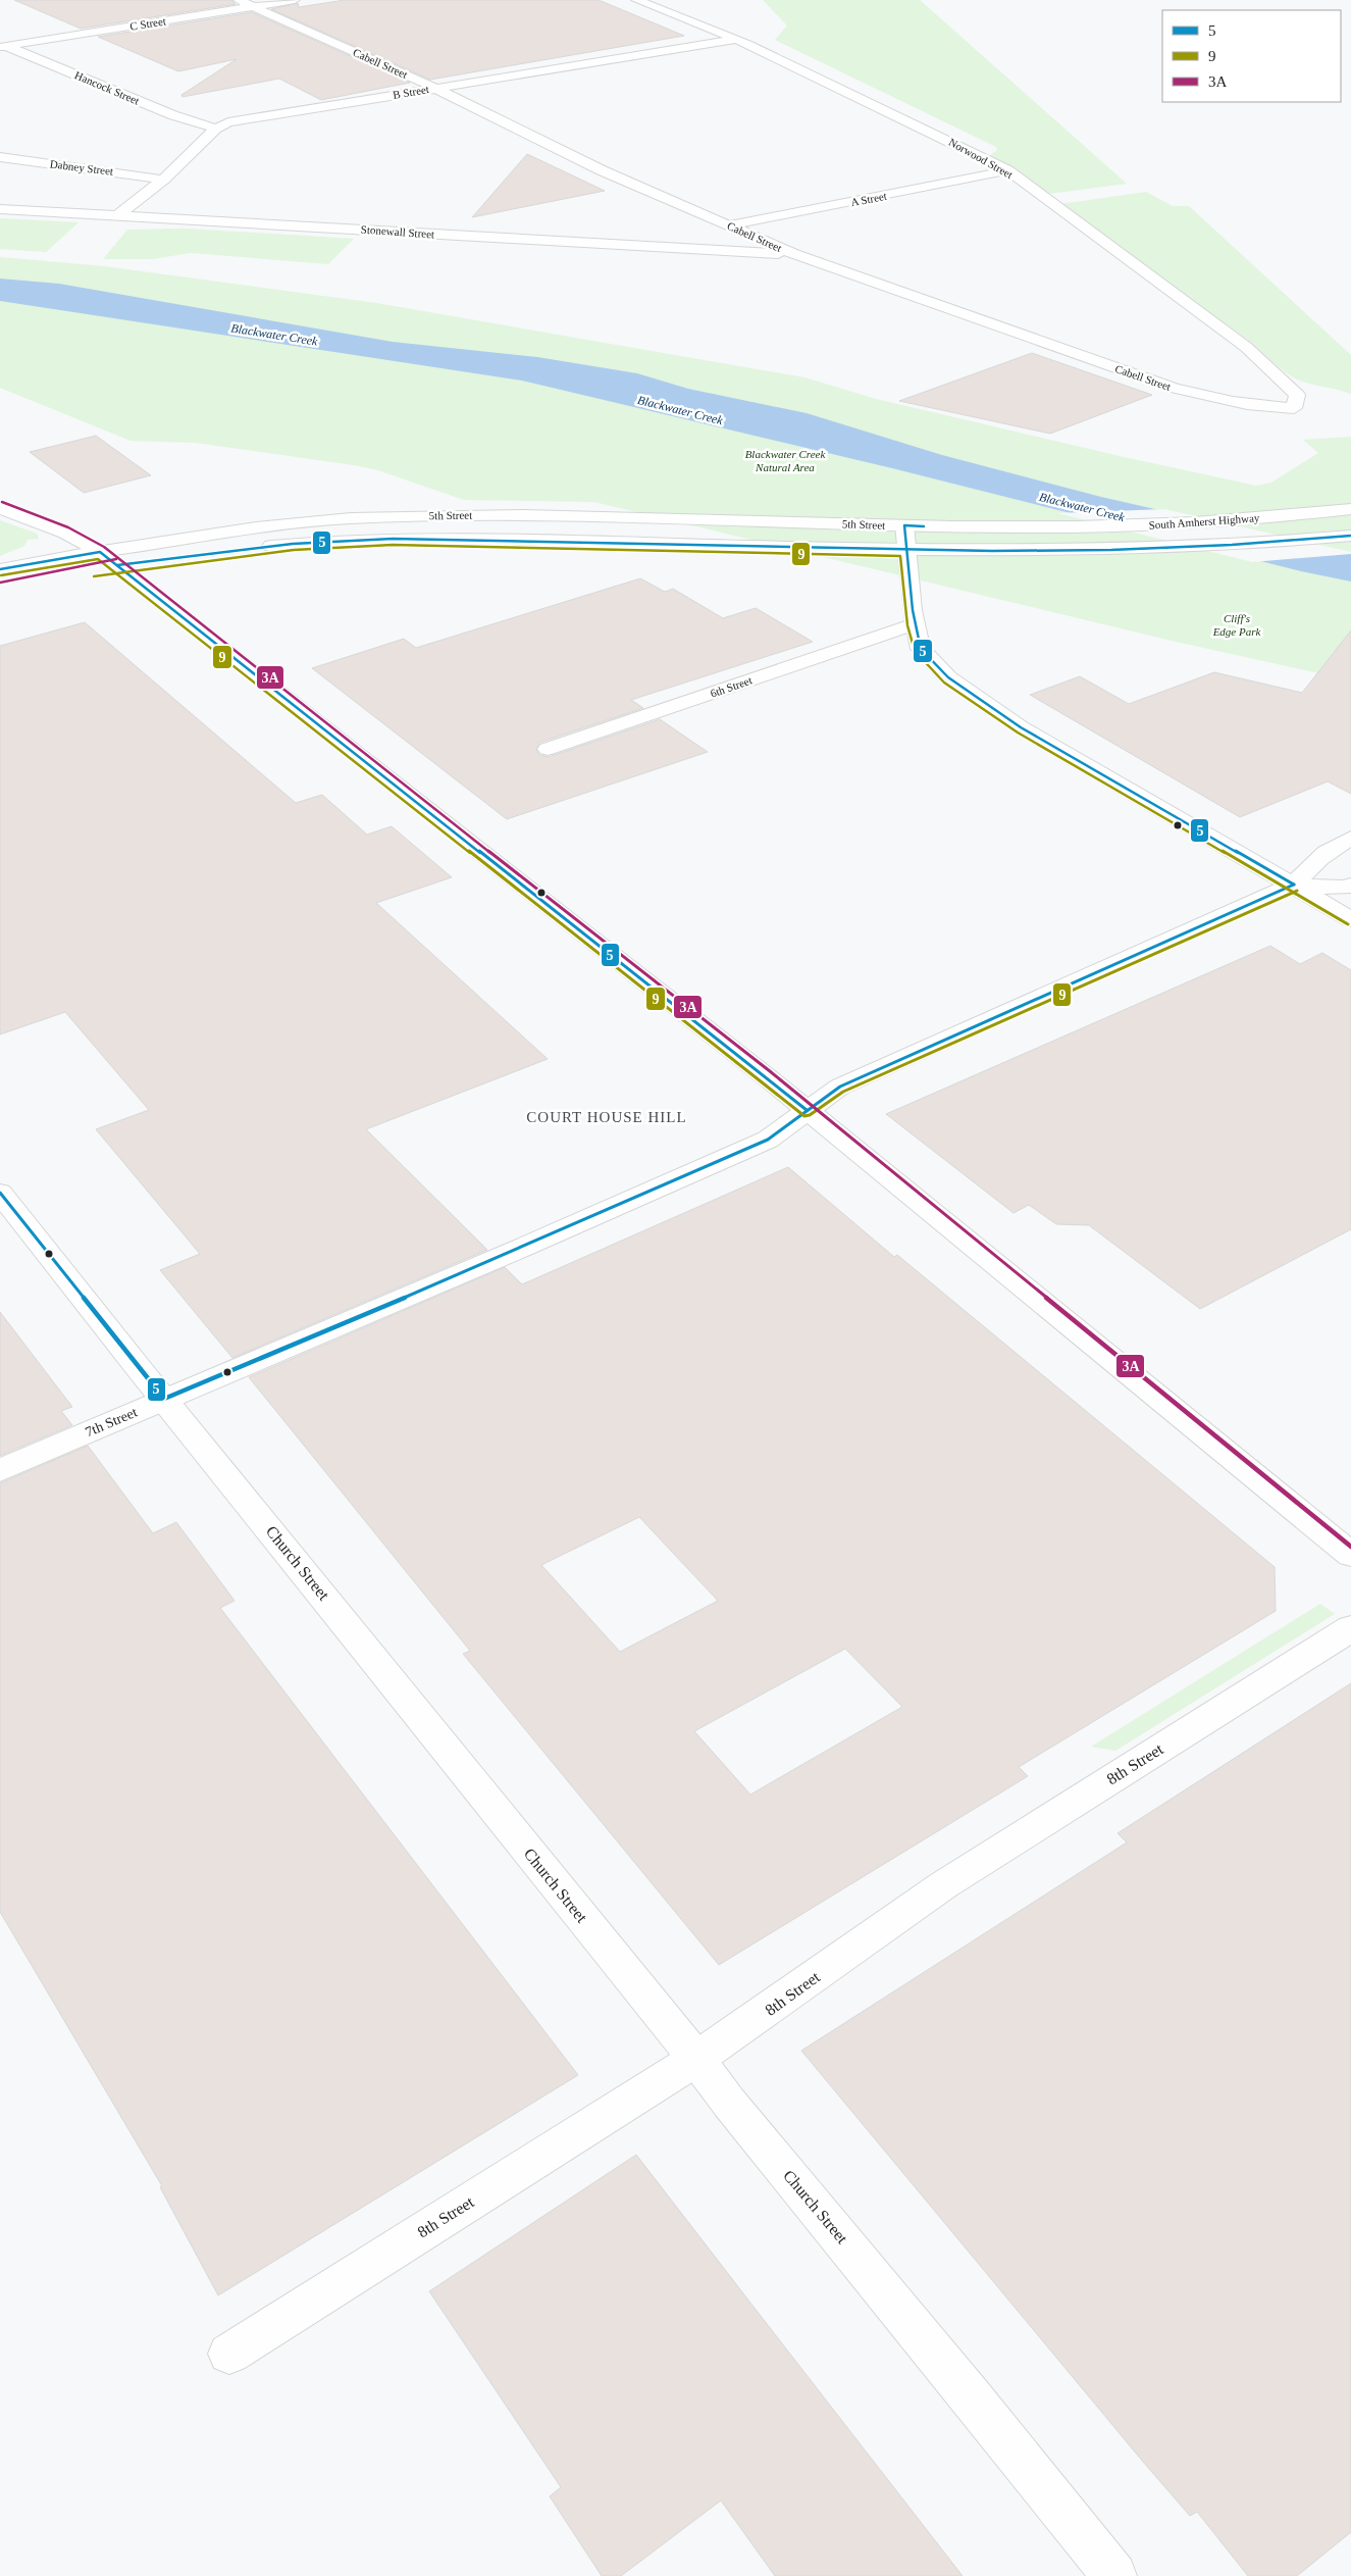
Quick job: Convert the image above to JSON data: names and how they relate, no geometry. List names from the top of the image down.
{
  "streets": {
    "street": [
      "C Street",
      "Cabell Street",
      "Hancock Street",
      "B Street",
      "Norwood Street",
      "Dabney Street",
      "A Street",
      "Stonewall Street",
      "5th Street",
      "South Amherst Highway",
      "6th Street",
      "7th Street",
      "Church Street",
      "8th Street"
    ]
  },
  "crossings": [
    ["C Street", "Cabell Street"],
    ["C Street", "Hancock Street"],
    ["Cabell Street", "B Street"],
    ["Cabell Street", "Norwood Street"],
    ["Cabell Street", "A Street"],
    ["Cabell Street", "Stonewall Street"],
    ["Hancock Street", "B Street"],
    ["B Street", "Norwood Street"],
    ["B Street", "Dabney Street"],
    ["B Street", "Stonewall Street"],
    ["Norwood Street", "A Street"],
    ["5th Street", "South Amherst Highway"],
    ["7th Street", "Church Street"],
    ["Church Street", "8th Street"]
  ],
  "districts": ["COURT HOUSE HILL"],
  "water": ["Blackwater Creek"],
  "parks": ["Blackwater Creek Natural Area", "Cliff's Edge Park"],
  "lines": ["transit line 3A", "transit line 5", "transit line 9"],
  "legend": ["5", "9", "3A"]
}
